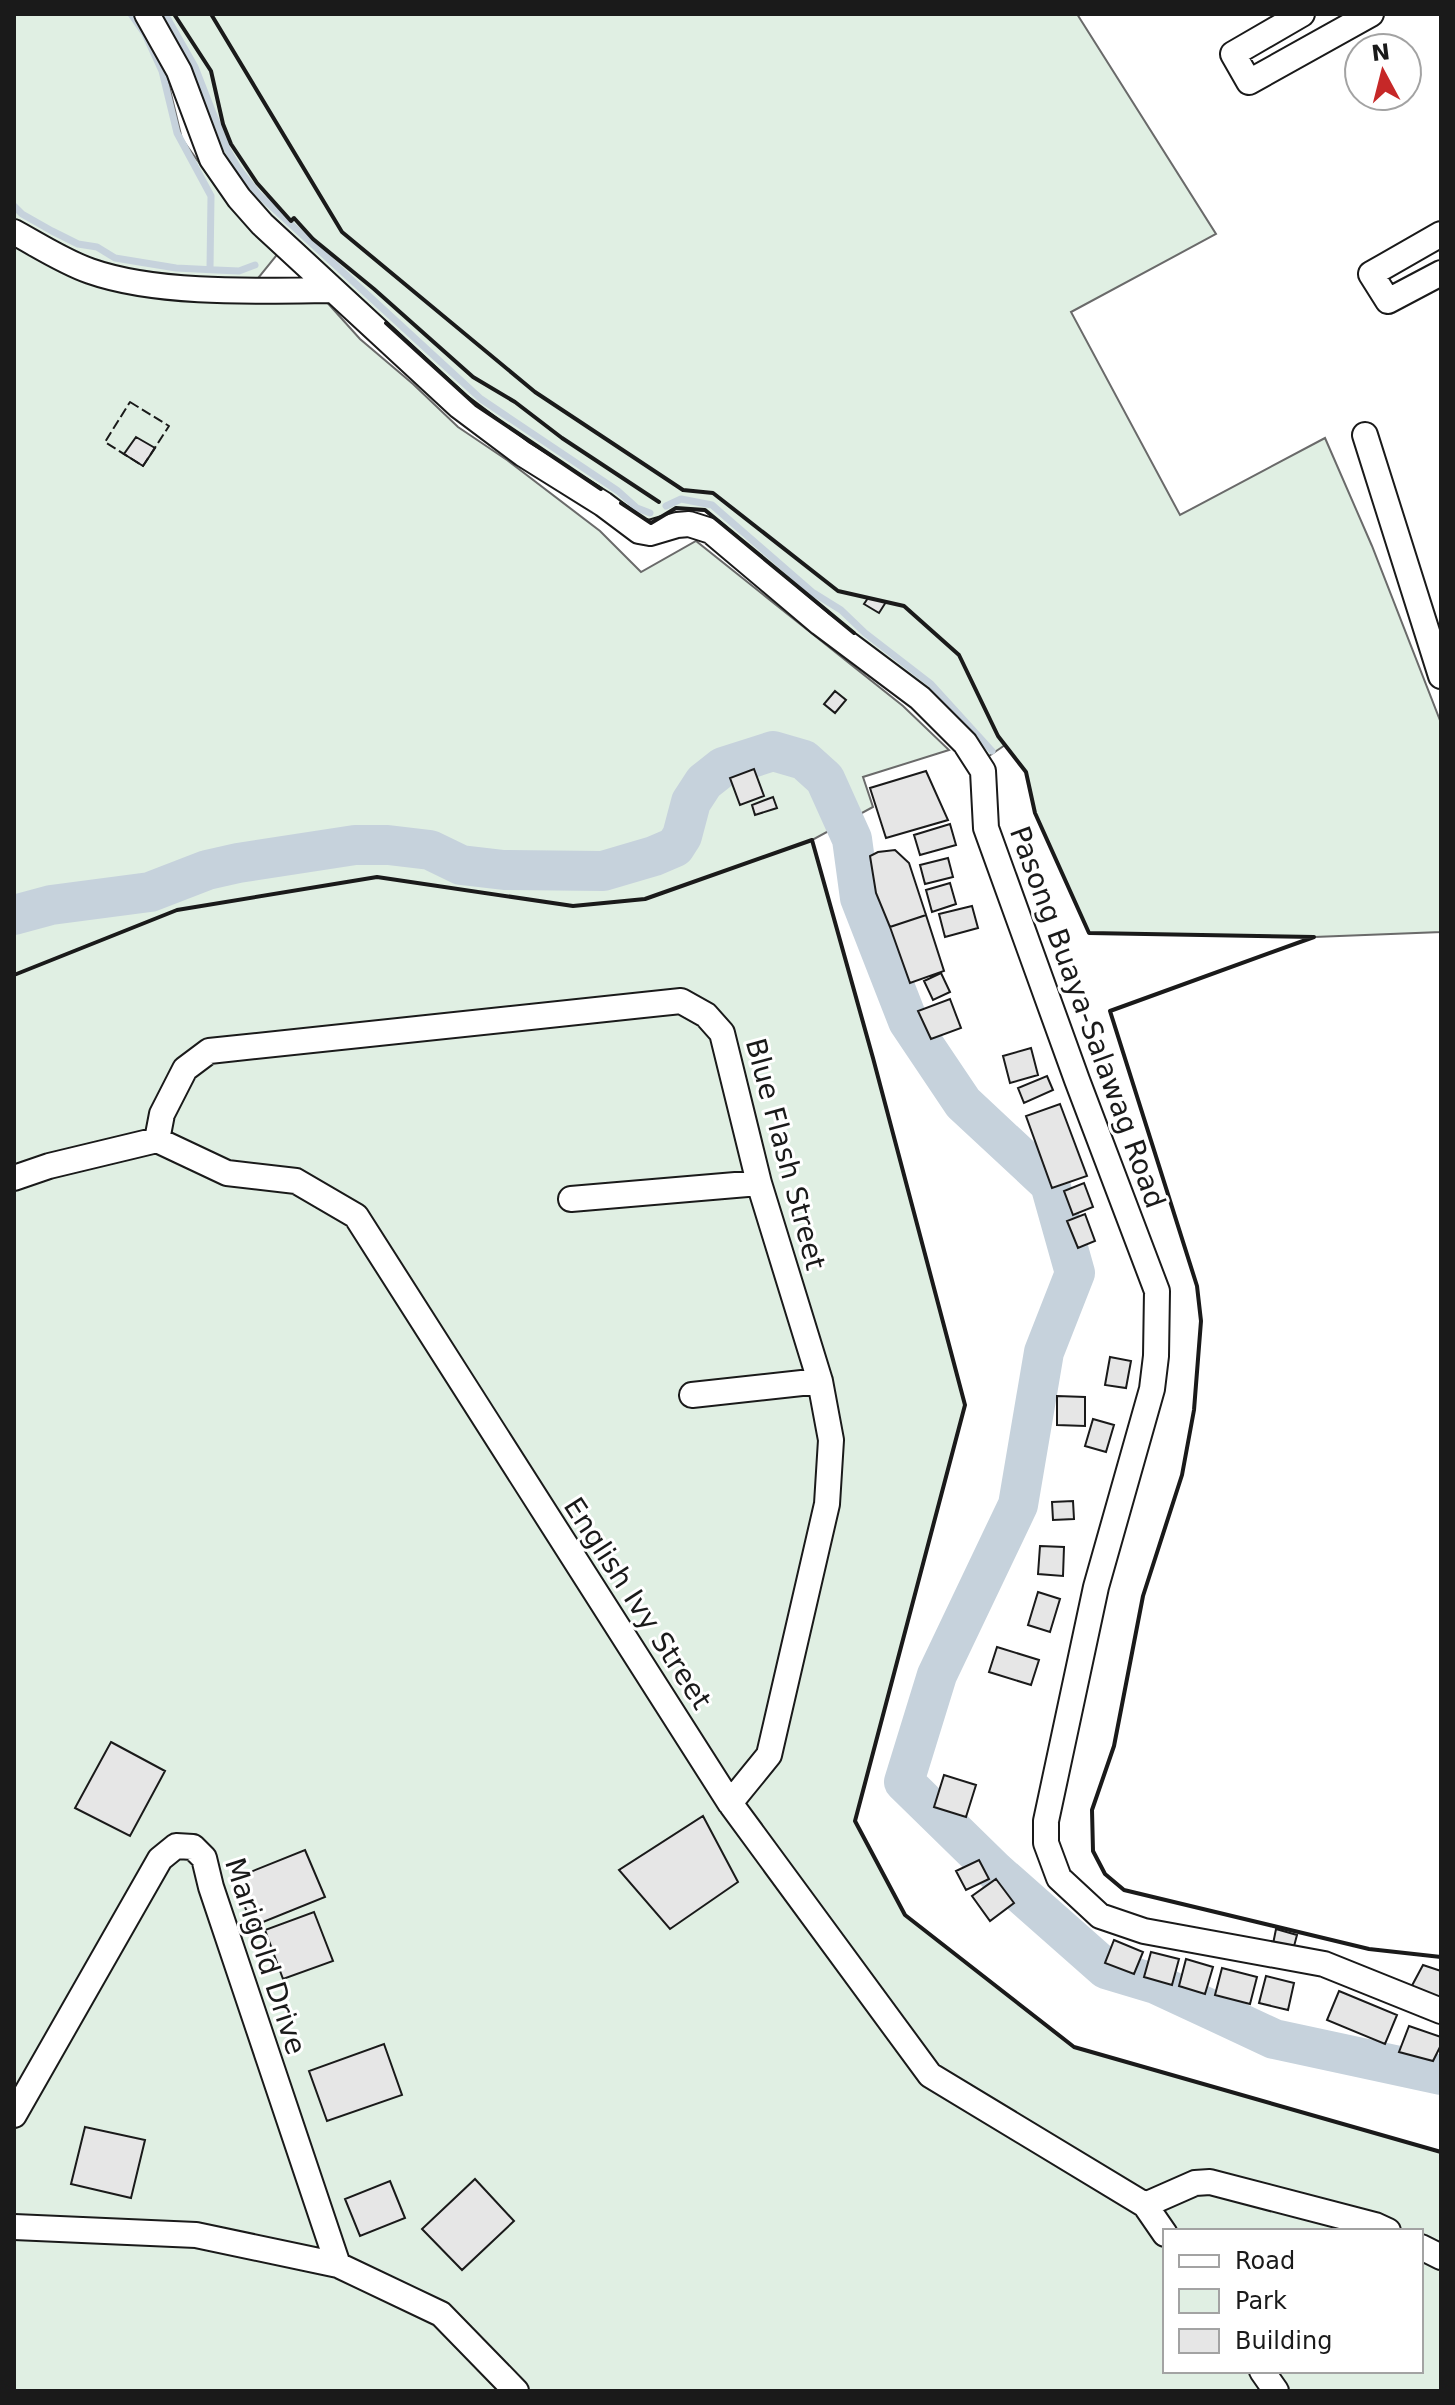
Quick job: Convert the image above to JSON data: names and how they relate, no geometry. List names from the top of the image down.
{
  "streets": {
    "street": [
      "Pasong Buaya-Salawag Road",
      "Blue Flash Street",
      "English Ivy Street",
      "Marigold Drive"
    ]
  },
  "crossings": [
    ["Blue Flash Street", "English Ivy Street"]
  ],
  "legend": ["Road", "Park", "Building"],
  "north": "top"
}
